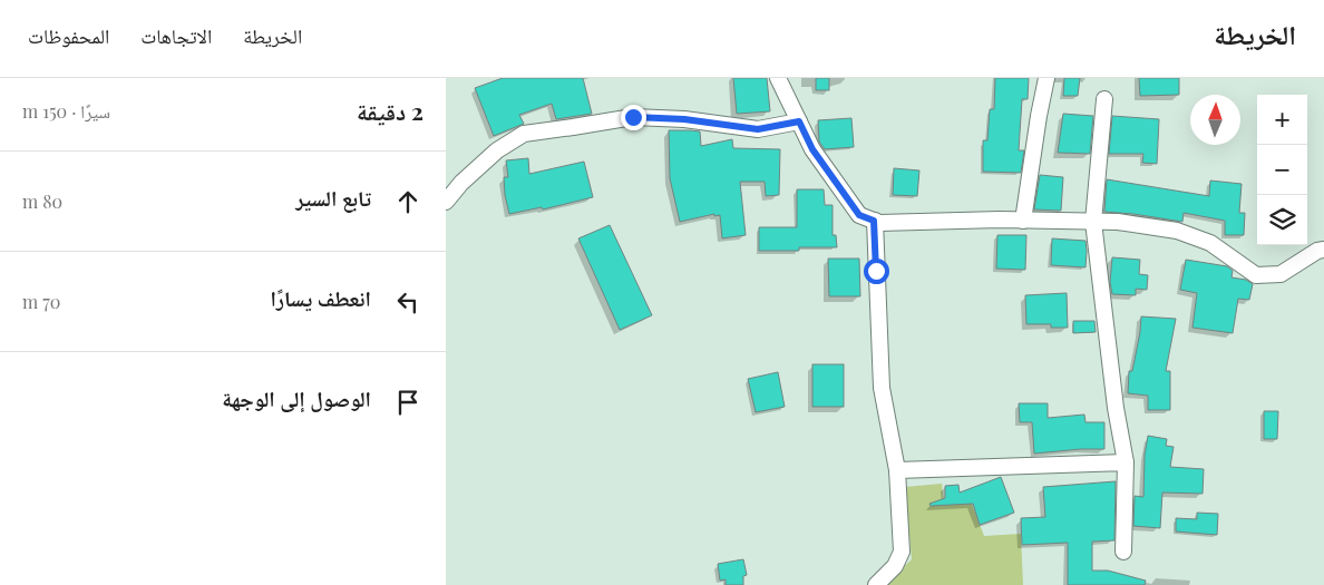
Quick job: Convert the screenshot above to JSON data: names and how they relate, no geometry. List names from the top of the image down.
{
  "north": "top",
  "page": {
    "header": "الخريطة",
    "nav": ["الخريطة", "الاتجاهات", "المحفوظات"],
    "heading": ["2 دقيقة", "سيرًا · 150 m"],
    "map_buttons": ["+", "−"],
    "list": [
      ["تابع السير", "80 m"],
      ["انعطف يسارًا", "70 m"],
      "الوصول إلى الوجهة"
    ]
  }
}
